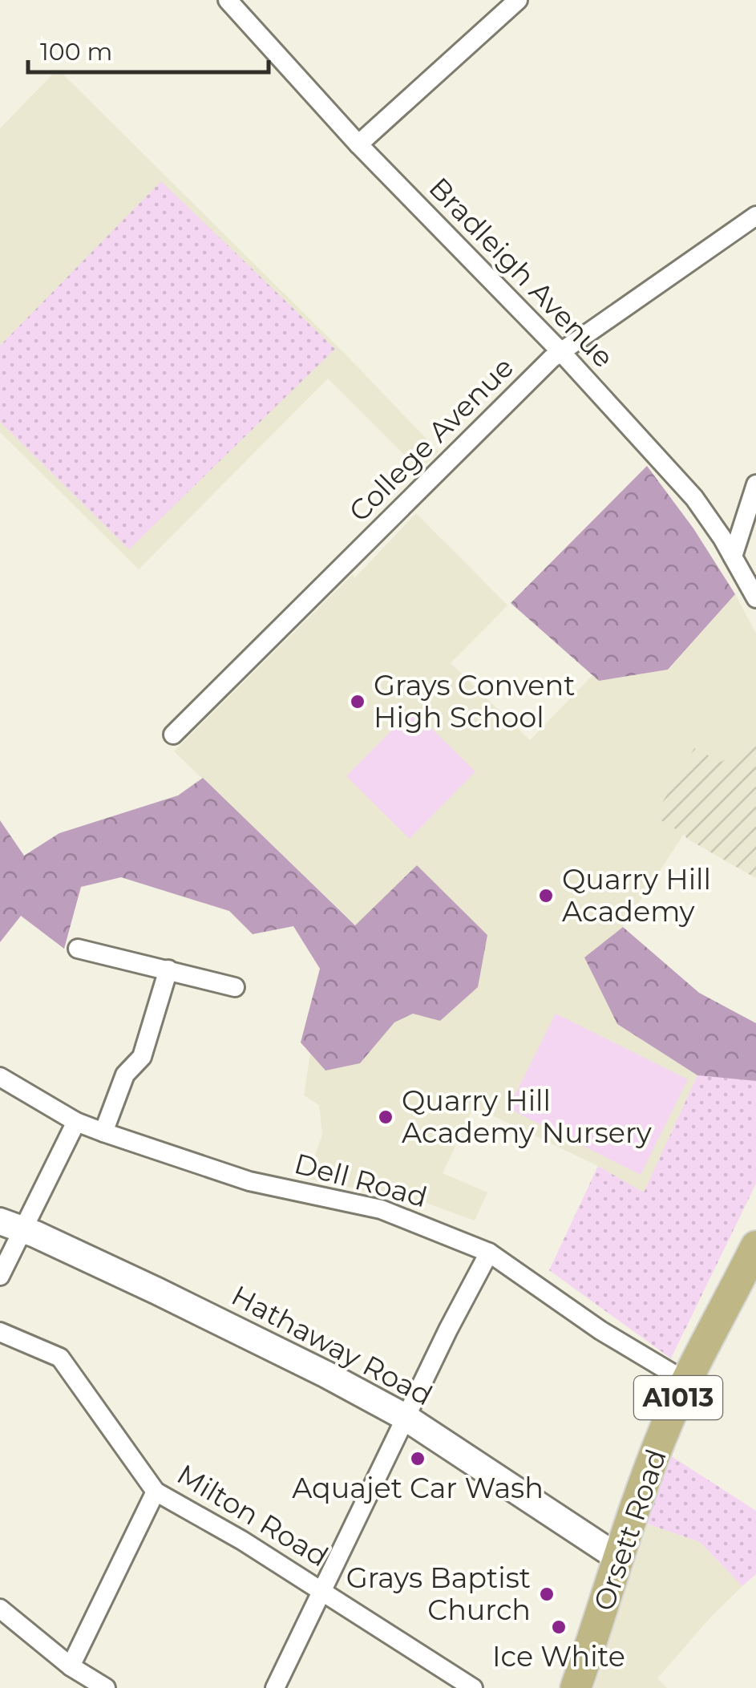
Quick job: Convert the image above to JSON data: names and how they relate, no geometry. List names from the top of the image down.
{
  "streets": {
    "main road": ["A1013", "Orsett Road"],
    "street": [
      "Bradleigh Avenue",
      "College Avenue",
      "Dell Road",
      "Hathaway Road",
      "Milton Road"
    ]
  },
  "crossings": [
    ["Bradleigh Avenue", "College Avenue"],
    ["Dell Road", "Orsett Road"],
    ["Hathaway Road", "Orsett Road"]
  ],
  "places": [
    "Grays Convent High School",
    "Quarry Hill Academy",
    "Quarry Hill Academy Nursery",
    "Aquajet Car Wash",
    "Grays Baptist Church",
    "Ice White"
  ],
  "scale_bar": "100 m"
}
